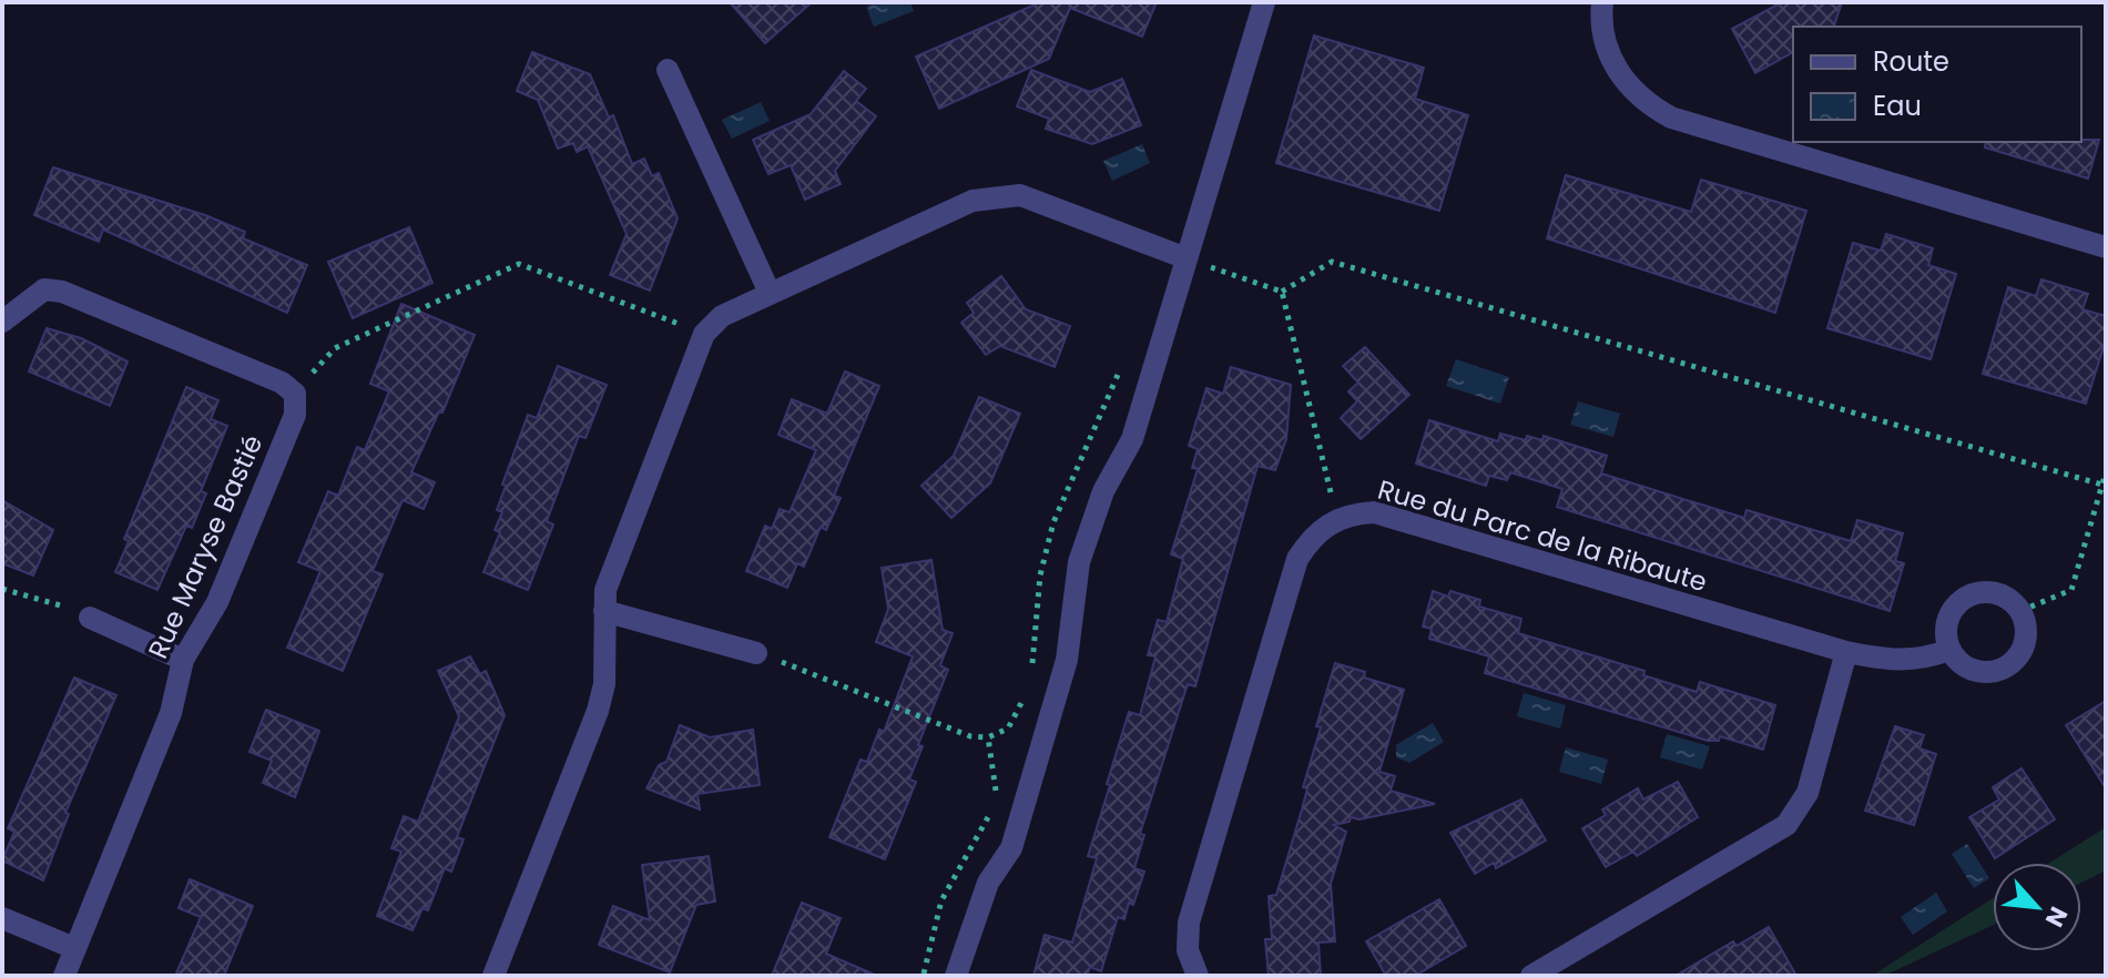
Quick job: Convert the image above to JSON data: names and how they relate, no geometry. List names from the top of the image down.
{
  "streets": {
    "street": ["Rue du Parc de la Ribaute", "Rue Maryse Bastié"]
  },
  "legend": ["Route", "Eau"],
  "north": "bottom right"
}
